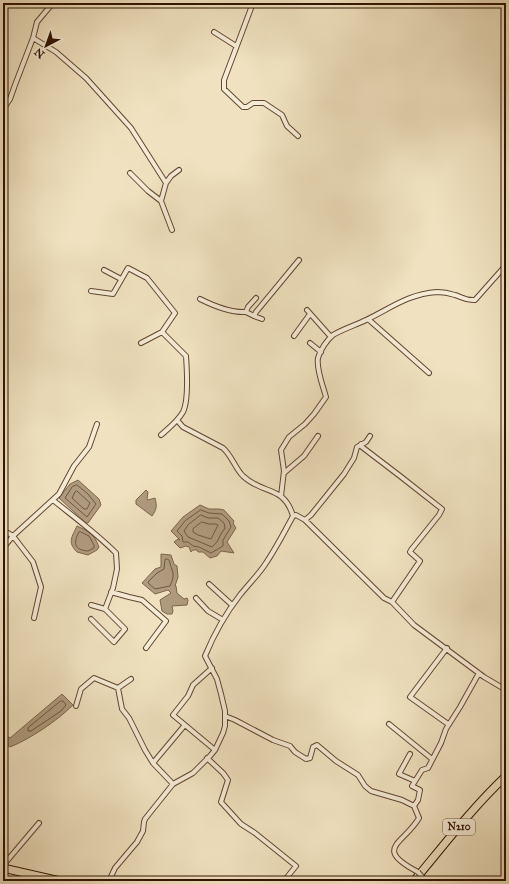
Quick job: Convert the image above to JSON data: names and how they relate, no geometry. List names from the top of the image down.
{
  "streets": {
    "highway": ["N210"]
  },
  "north": "bottom left"
}
